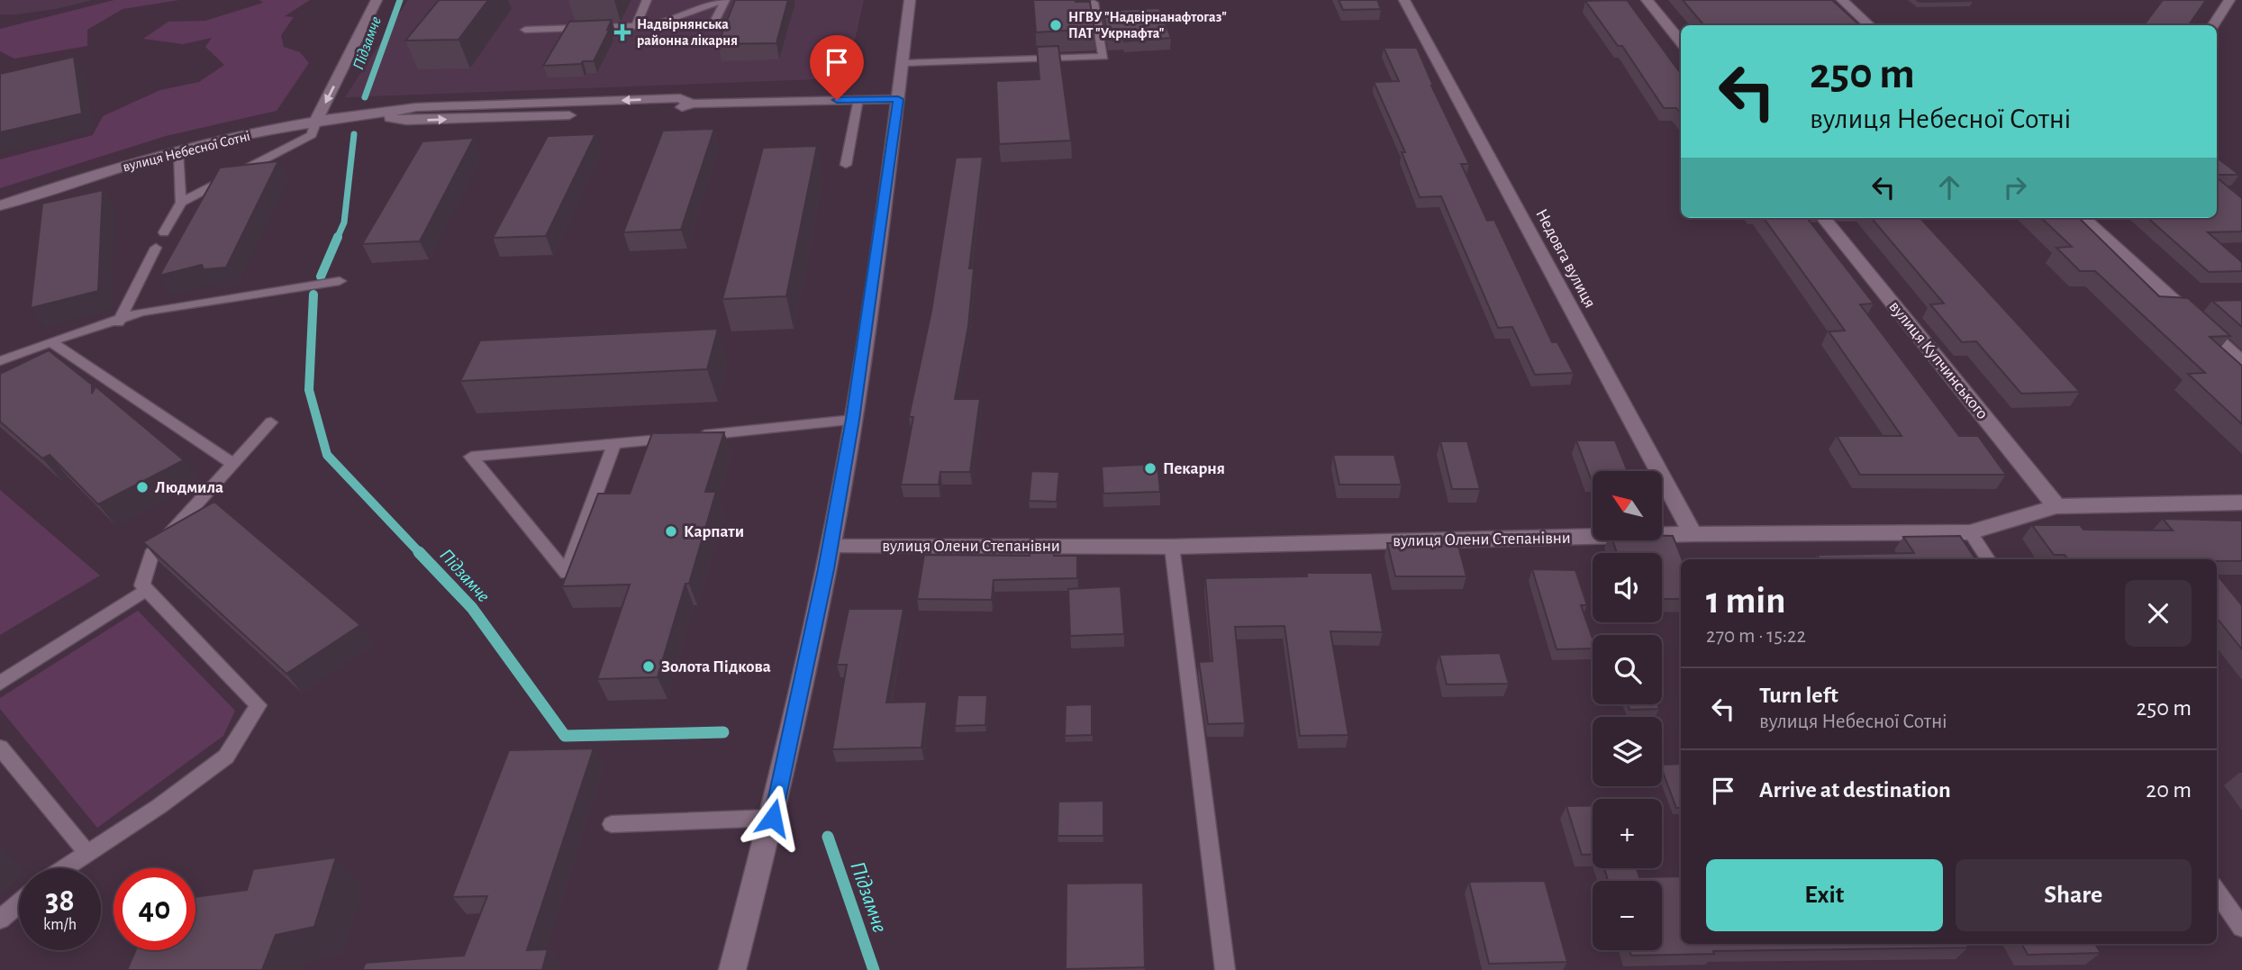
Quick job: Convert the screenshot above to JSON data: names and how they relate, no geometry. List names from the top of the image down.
{
  "streets": {
    "street": [
      "вулиця Небесної Сотні",
      "Недовга вулиця",
      "вулиця Купчинського",
      "вулиця Олени Степанівни"
    ]
  },
  "crossings": [
    ["Недовга вулиця", "вулиця Олени Степанівни"],
    ["вулиця Купчинського", "вулиця Олени Степанівни"]
  ],
  "water": ["Підзамче"],
  "places": {
    "other": [
      "НГВУ \"Надвірнанафтогаз\" ПАТ \"Укрнафта\"",
      "Пекарня",
      "Людмила",
      "Карпати",
      "Золота Підкова"
    ],
    "health": ["Надвірнянська районна лікарня"]
  },
  "north": "top left",
  "page": {
    "turn": ["250 m", "вулиця Небесної Сотні"],
    "map_buttons": ["+", "−"],
    "heading": ["1 min", "270 m · 15:22"],
    "list": [
      {
        "name": "Turn left",
        "note": "вулиця Небесної Сотні",
        "value": "250 m"
      },
      {
        "name": "Arrive at destination",
        "value": "20 m"
      }
    ],
    "buttons": ["Exit", "Share"],
    "speed": "38 km/h",
    "limit": "40"
  }
}
